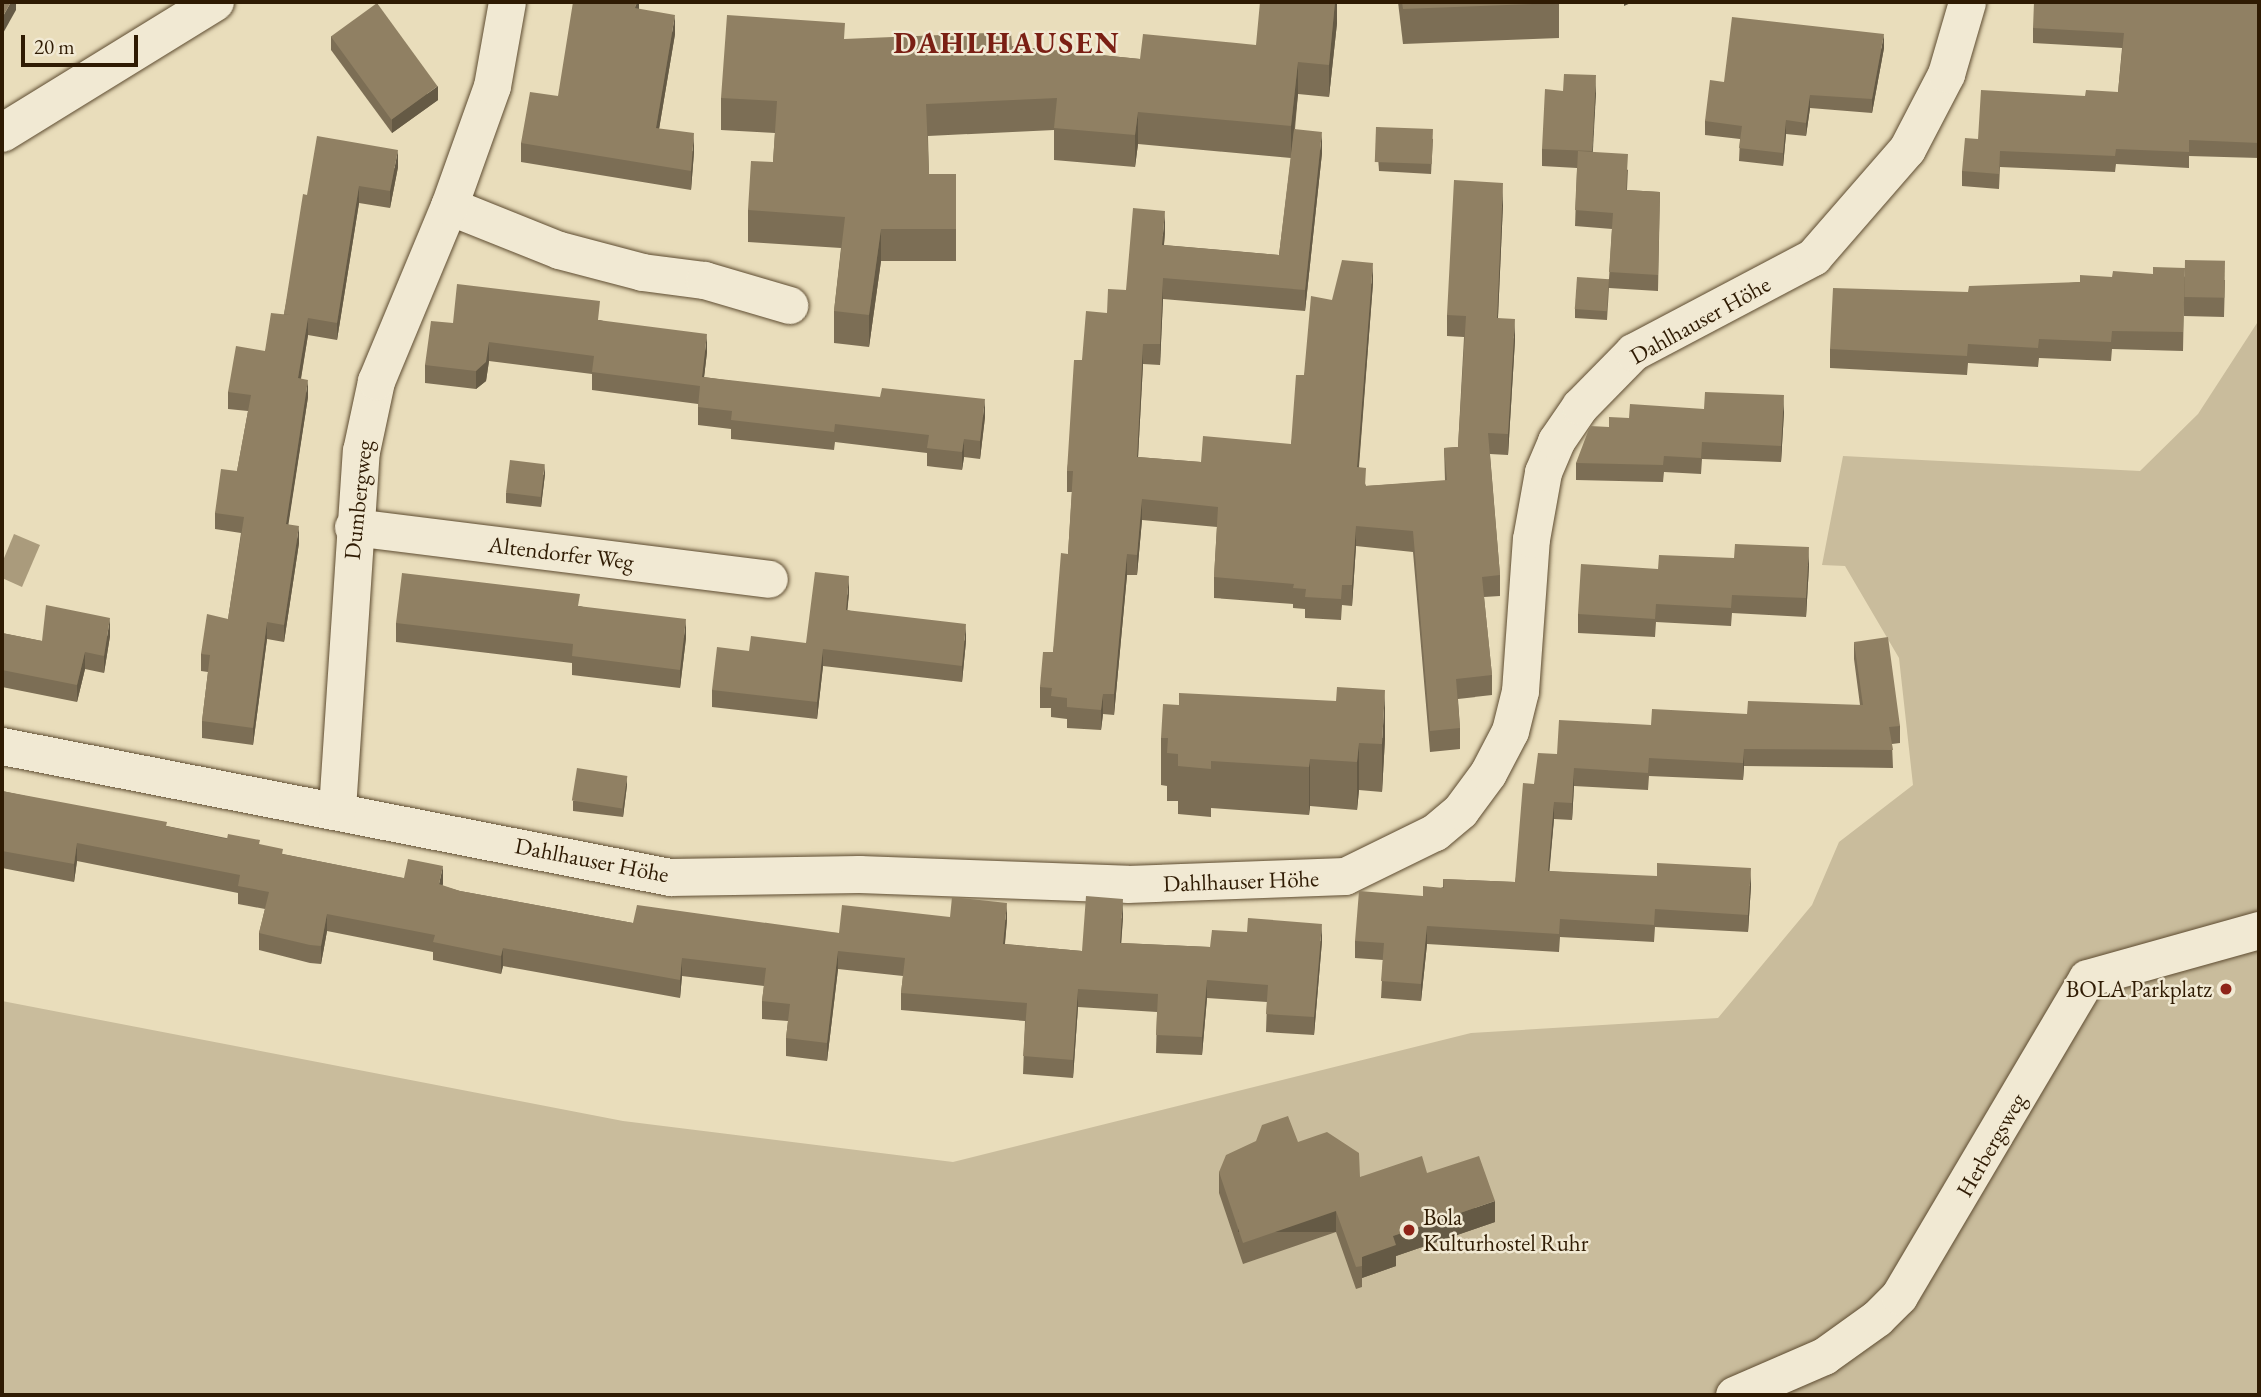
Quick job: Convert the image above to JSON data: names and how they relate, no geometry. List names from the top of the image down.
{
  "streets": {
    "street": [
      "Dahlhauser Höhe",
      "Dumbergweg",
      "Altendorfer Weg",
      "Herbergsweg"
    ]
  },
  "crossings": [
    ["Dahlhauser Höhe", "Dumbergweg"],
    ["Dumbergweg", "Altendorfer Weg"]
  ],
  "districts": ["DAHLHAUSEN"],
  "places": ["BOLA Parkplatz", "Bola Kulturhostel Ruhr"],
  "scale_bar": "20 m"
}
